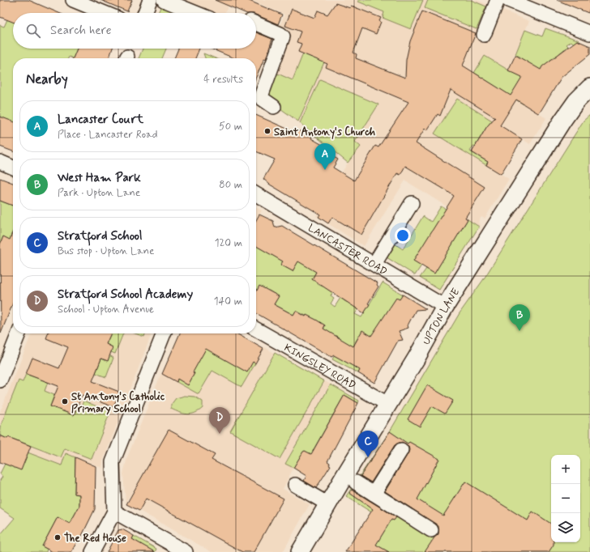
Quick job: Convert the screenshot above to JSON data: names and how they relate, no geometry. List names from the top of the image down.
{
  "streets": {
    "main road": ["UPTON LANE"],
    "street": ["LANCASTER ROAD", "KINGSLEY ROAD"]
  },
  "crossings": [
    ["LANCASTER ROAD", "UPTON LANE"],
    ["UPTON LANE", "KINGSLEY ROAD"]
  ],
  "places": ["Saint Antony's Church", "St Antony's Catholic Primary School", "The Red House"],
  "page": {
    "search": "Search here",
    "heading": ["Nearby", "4 results"],
    "list": [
      {
        "mark": "A",
        "name": "Lancaster Court",
        "note": "Place · Lancaster Road",
        "value": "50 m"
      },
      {
        "mark": "B",
        "name": "West Ham Park",
        "note": "Park · Upton Lane",
        "value": "80 m"
      },
      {
        "mark": "C",
        "name": "Stratford School",
        "note": "Bus stop · Upton Lane",
        "value": "120 m"
      },
      {
        "mark": "D",
        "name": "Stratford School Academy",
        "note": "School · Upton Avenue",
        "value": "140 m"
      }
    ],
    "pins": [
      "A",
      "B",
      "D",
      "C"
    ],
    "map_buttons": ["+", "−"]
  }
}
